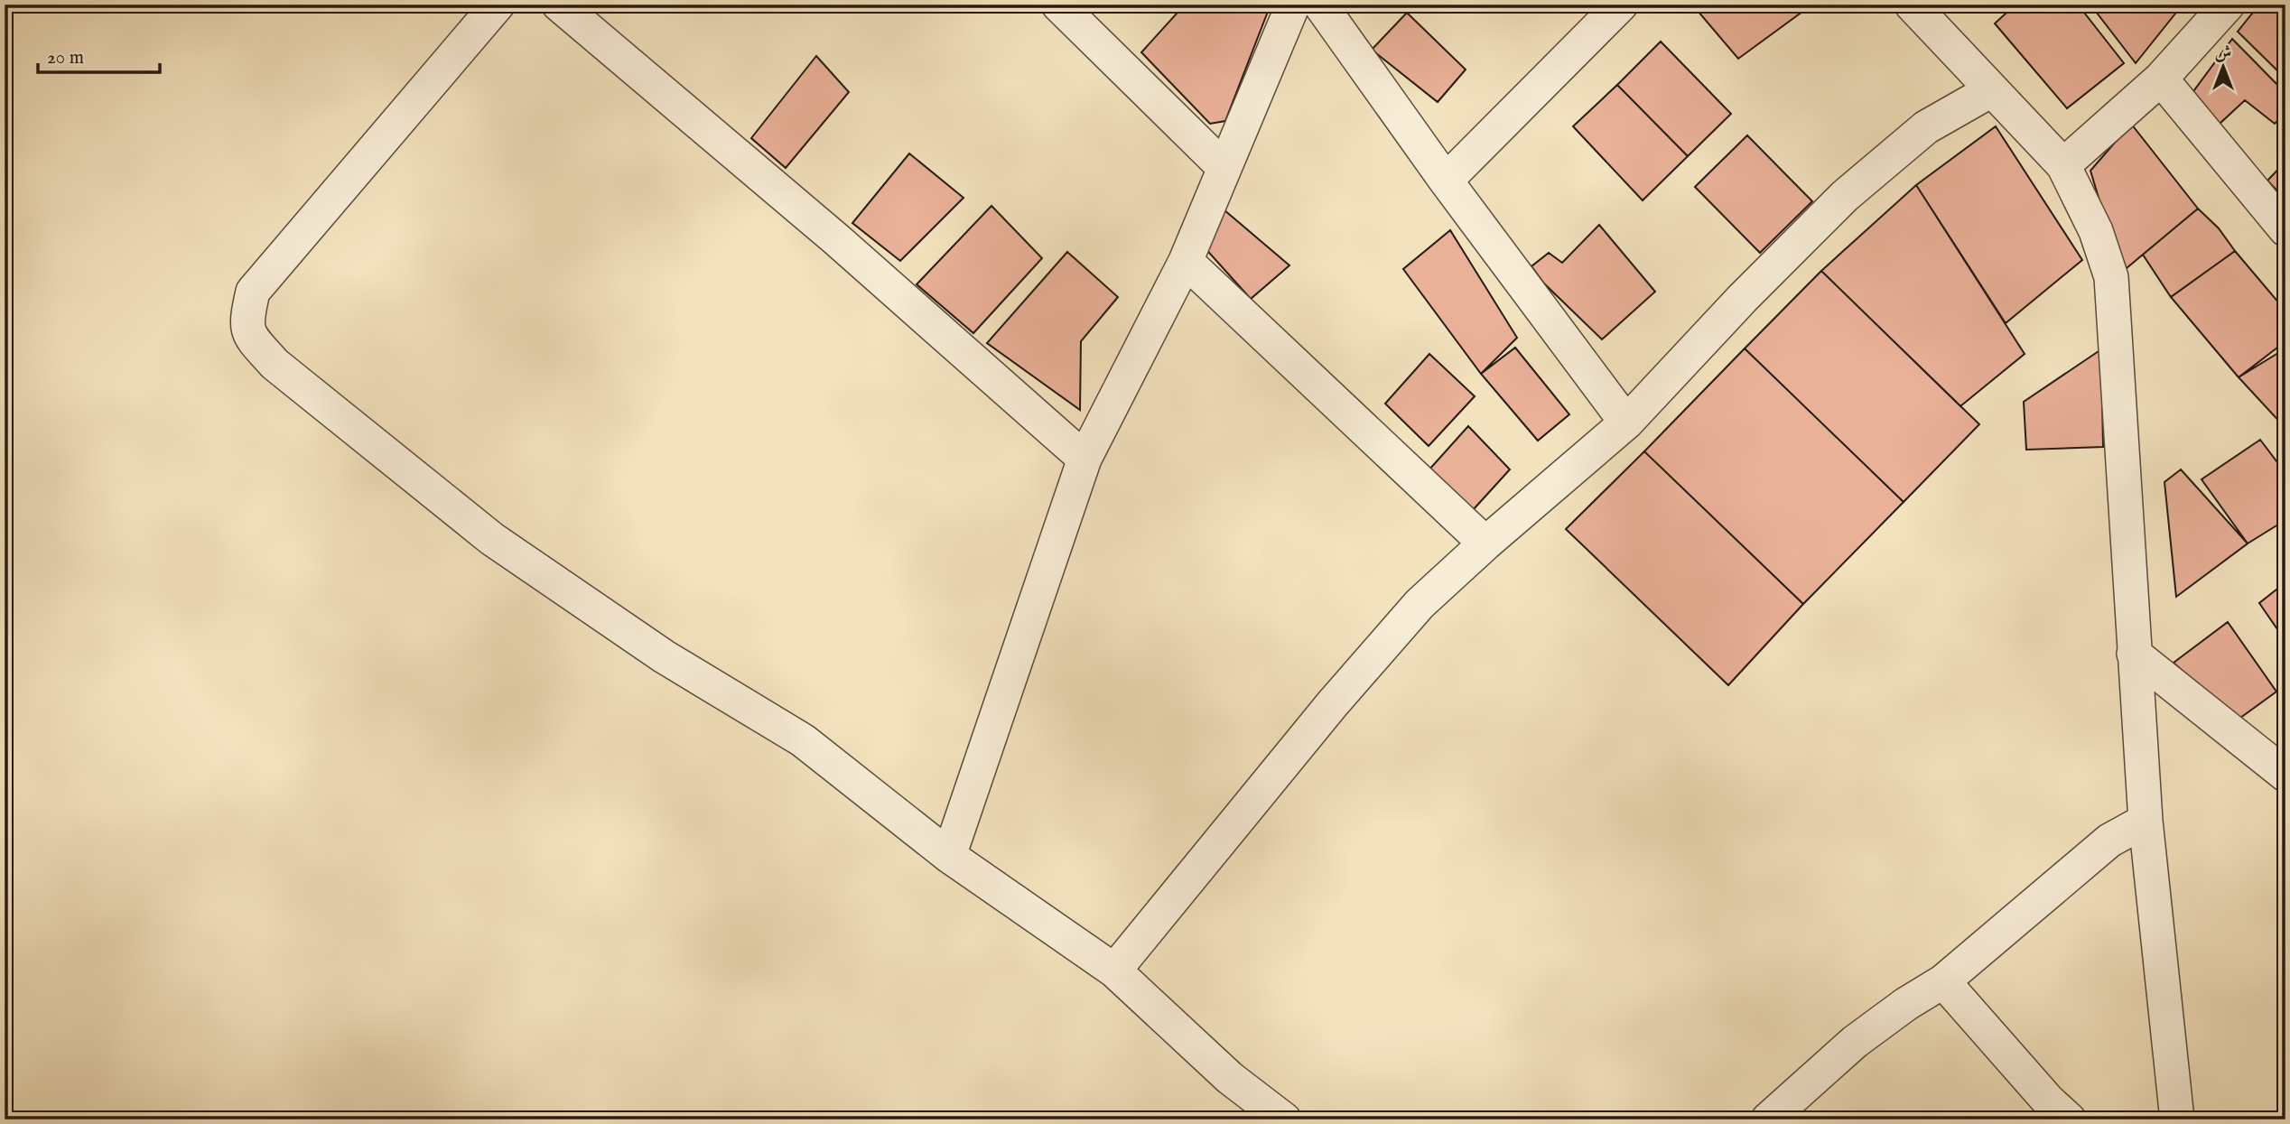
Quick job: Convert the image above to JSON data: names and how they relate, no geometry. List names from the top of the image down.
{
  "scale_bar": "20 m",
  "north": "top"
}
